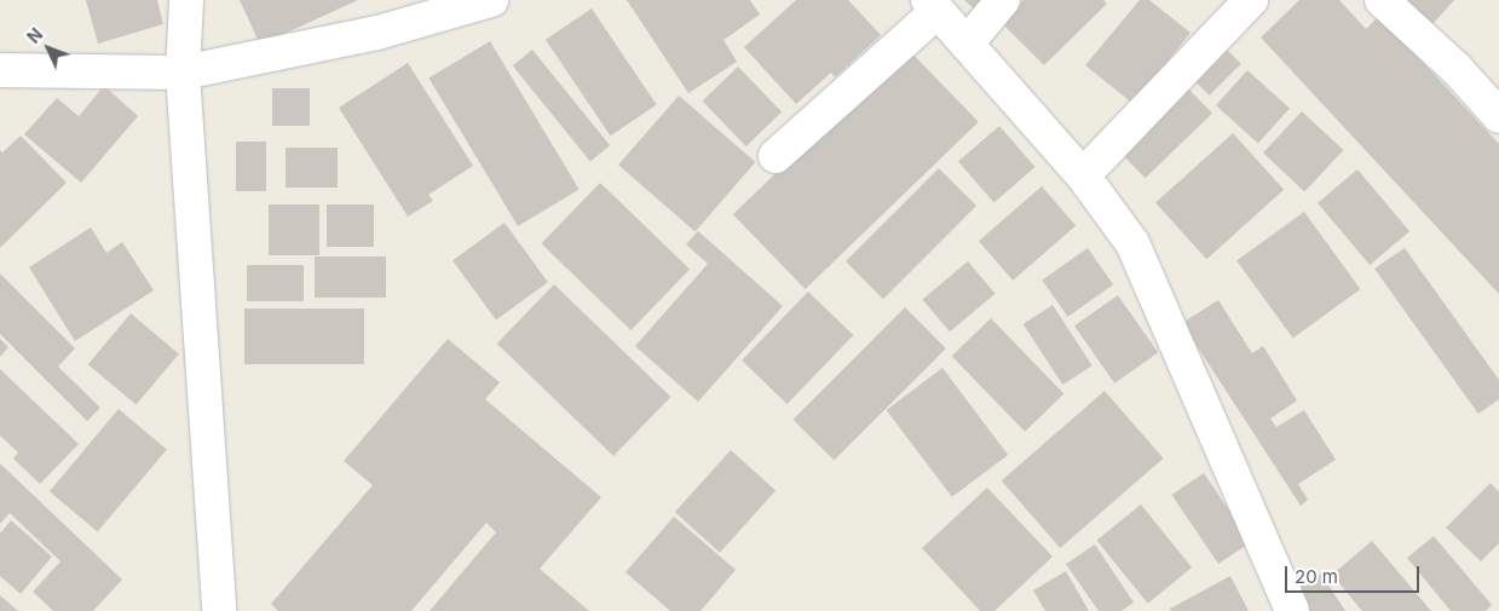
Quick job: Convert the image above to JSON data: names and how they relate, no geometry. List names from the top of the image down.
{
  "scale_bar": "20 m",
  "north": "top left"
}
